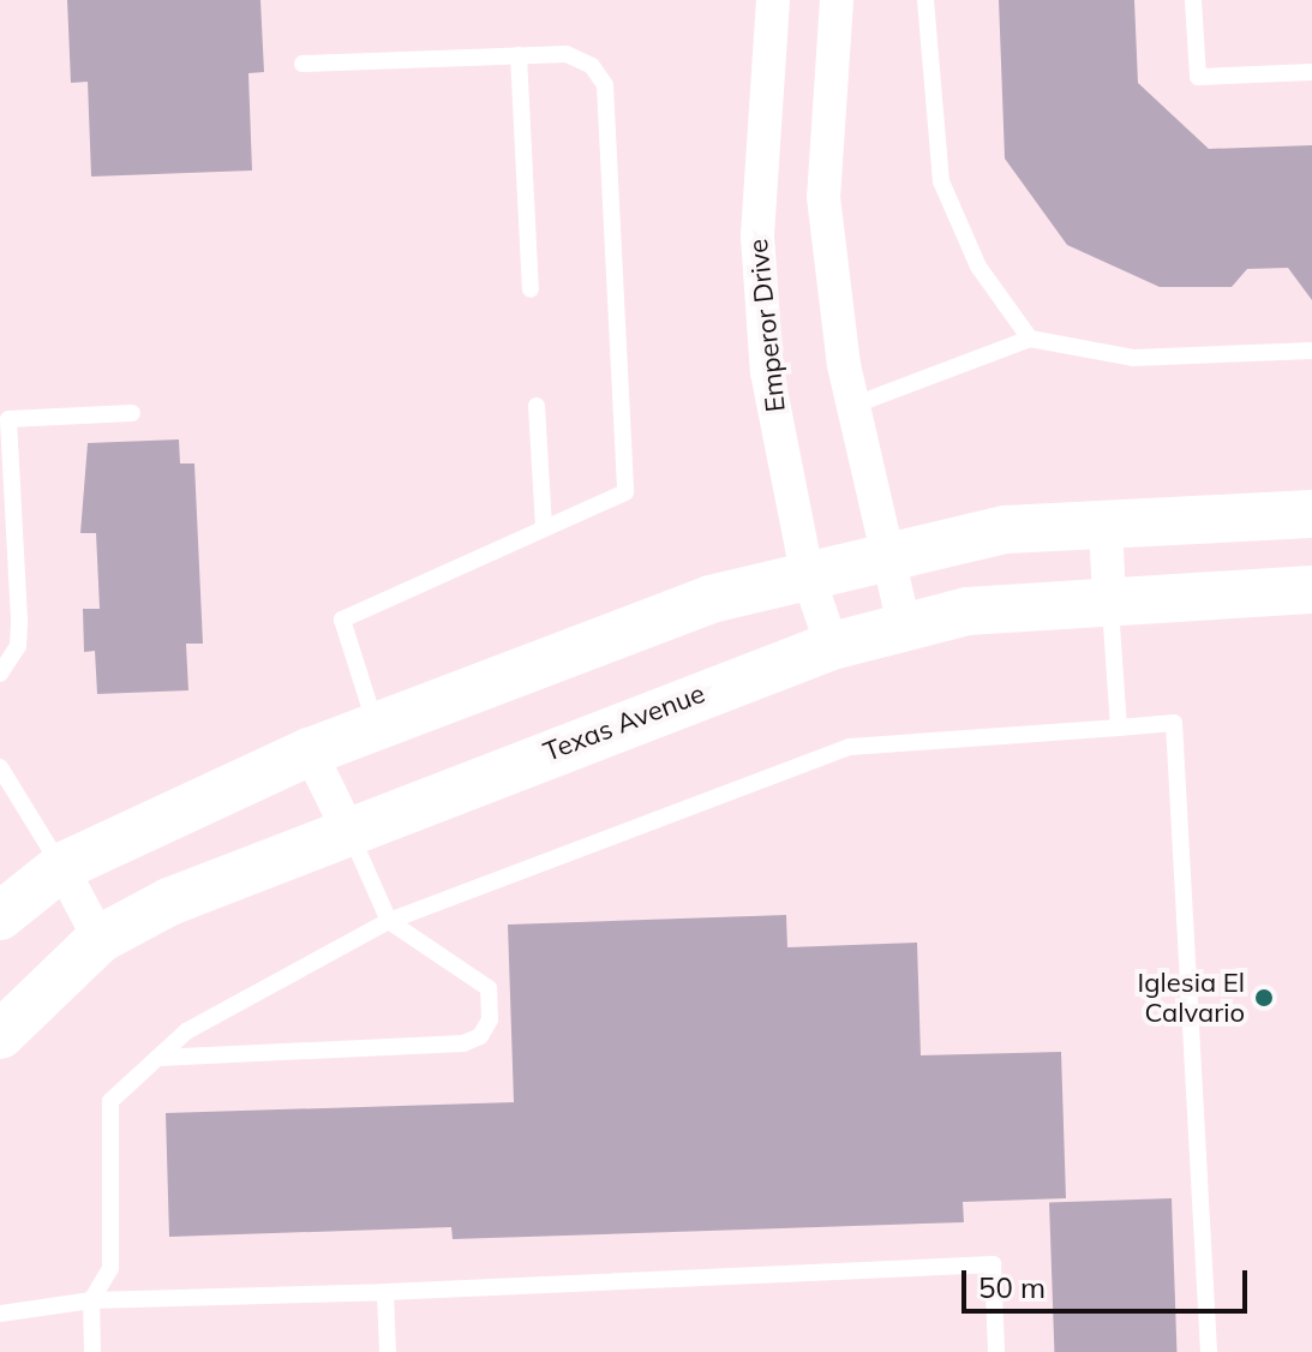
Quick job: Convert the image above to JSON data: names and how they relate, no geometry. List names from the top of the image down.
{
  "streets": {
    "street": ["Emperor Drive", "Texas Avenue"]
  },
  "crossings": [
    ["Emperor Drive", "Texas Avenue"]
  ],
  "places": ["Iglesia El Calvario"],
  "scale_bar": "50 m"
}
